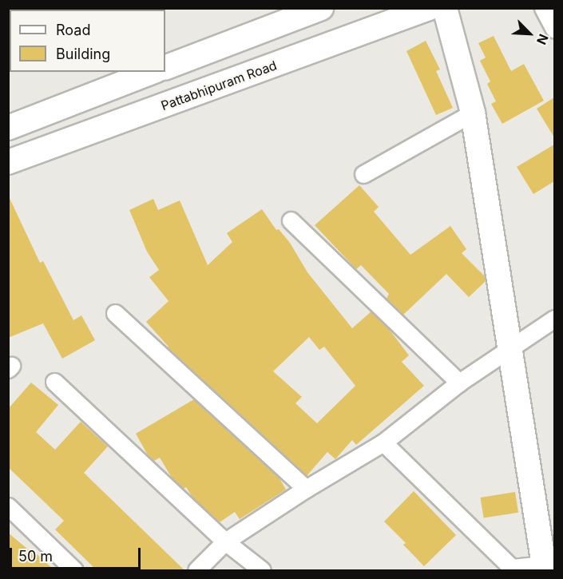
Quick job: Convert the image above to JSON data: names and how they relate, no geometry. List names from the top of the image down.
{
  "streets": {
    "street": ["Pattabhipuram Road"]
  },
  "legend": ["Road", "Building"],
  "scale_bar": "50 m",
  "north": "bottom right"
}
